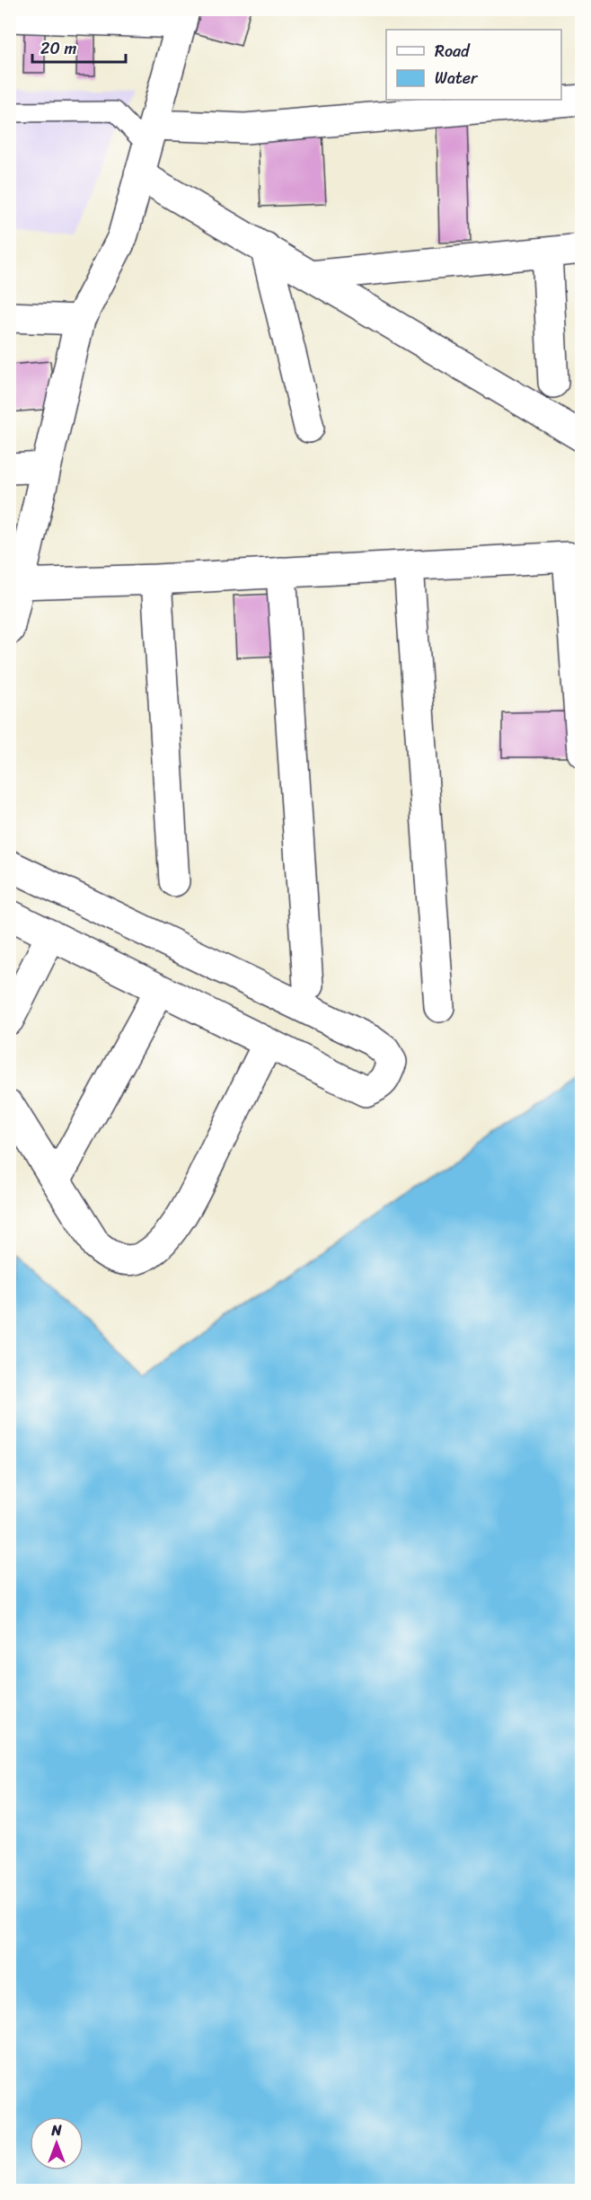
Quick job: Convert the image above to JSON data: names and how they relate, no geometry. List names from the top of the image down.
{
  "legend": ["Road", "Water"],
  "scale_bar": "20 m",
  "north": "top"
}
